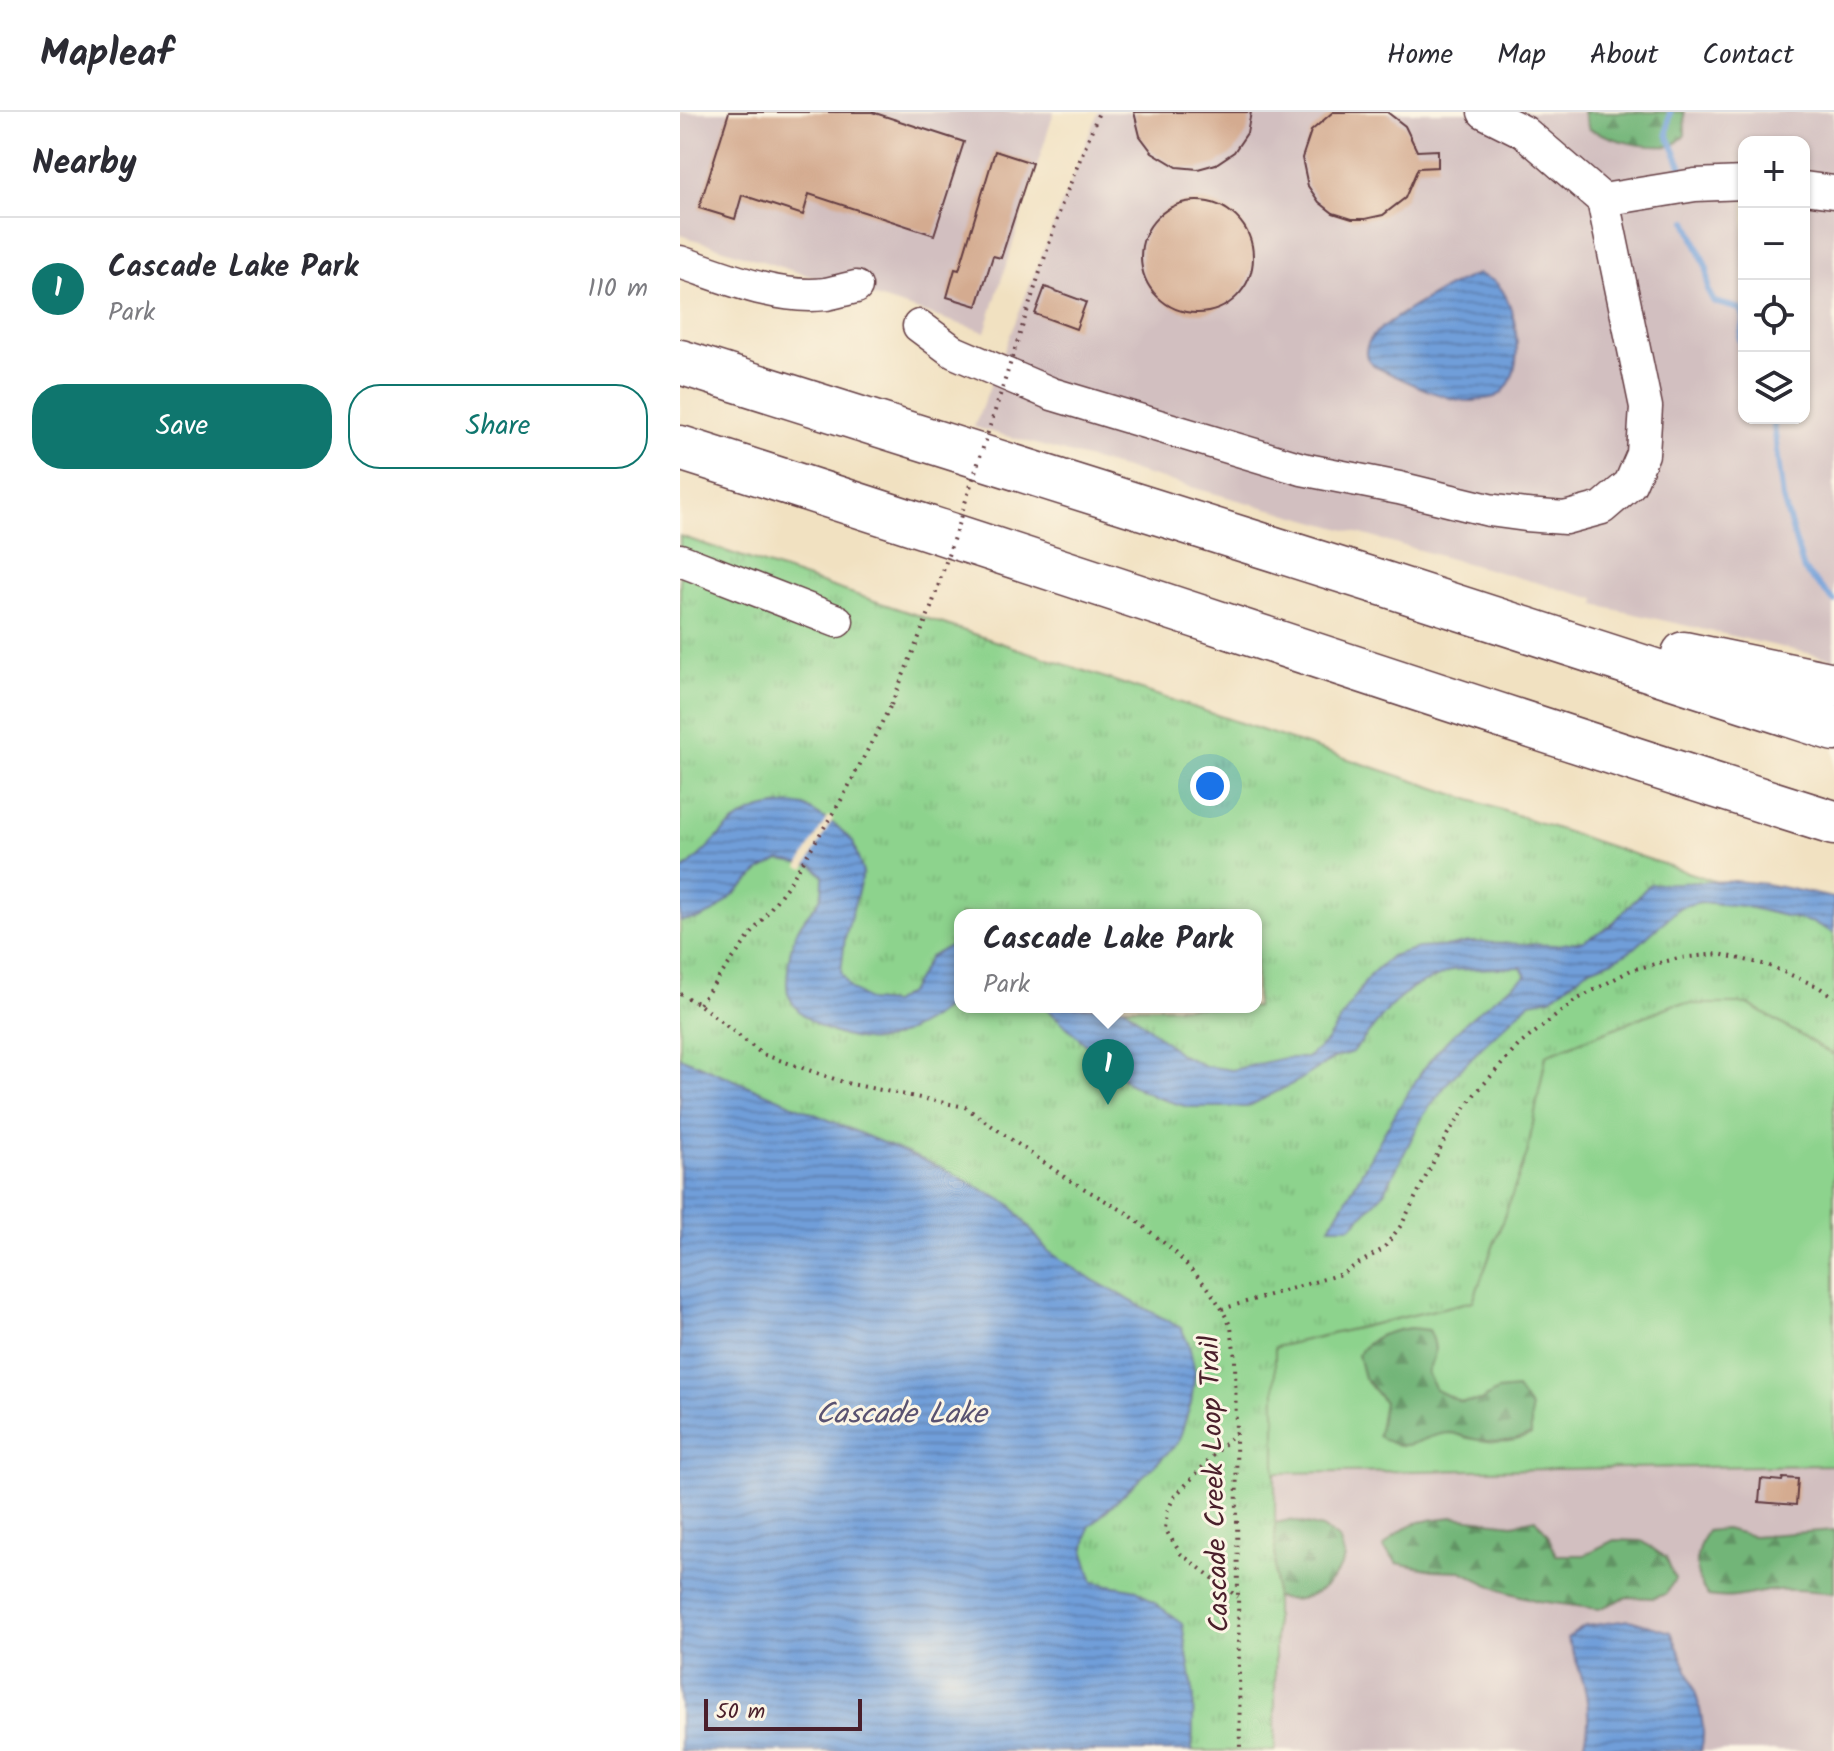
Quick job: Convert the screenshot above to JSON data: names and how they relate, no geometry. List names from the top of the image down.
{
  "streets": {
    "path": ["Cascade Creek Loop Trail"]
  },
  "water": ["Cascade Lake"],
  "scale_bar": "50 m",
  "page": {
    "header": "Mapleaf",
    "nav": [
      "Home",
      "Map",
      "About",
      "Contact"
    ],
    "heading": "Nearby",
    "map_buttons": ["+", "−"],
    "list": [
      {
        "mark": "1",
        "name": "Cascade Lake Park",
        "note": "Park",
        "value": "110 m"
      }
    ],
    "buttons": ["Save", "Share"],
    "popup": ["Cascade Lake Park", "Park"],
    "pins": "1",
    "scale": "50 m"
  }
}
